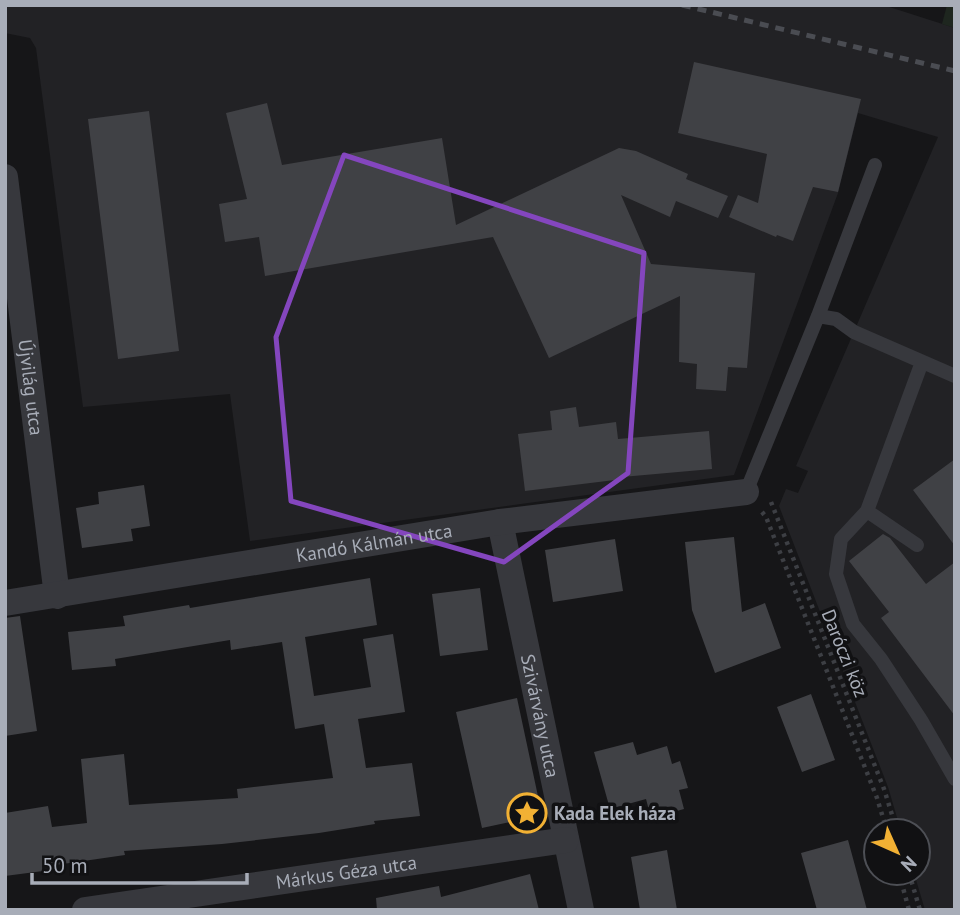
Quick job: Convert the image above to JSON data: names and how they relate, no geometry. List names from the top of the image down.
{
  "streets": {
    "street": [
      "Újvilág utca",
      "Kandó Kálmán utca",
      "Szivárvány utca",
      "Márkus Géza utca"
    ],
    "path": ["Daróczi köz"]
  },
  "crossings": [
    ["Újvilág utca", "Kandó Kálmán utca"],
    ["Kandó Kálmán utca", "Daróczi köz"],
    ["Kandó Kálmán utca", "Szivárvány utca"],
    ["Szivárvány utca", "Márkus Géza utca"]
  ],
  "places": {
    "place": ["Kada Elek háza"]
  },
  "scale_bar": "50 m",
  "north": "bottom right"
}
